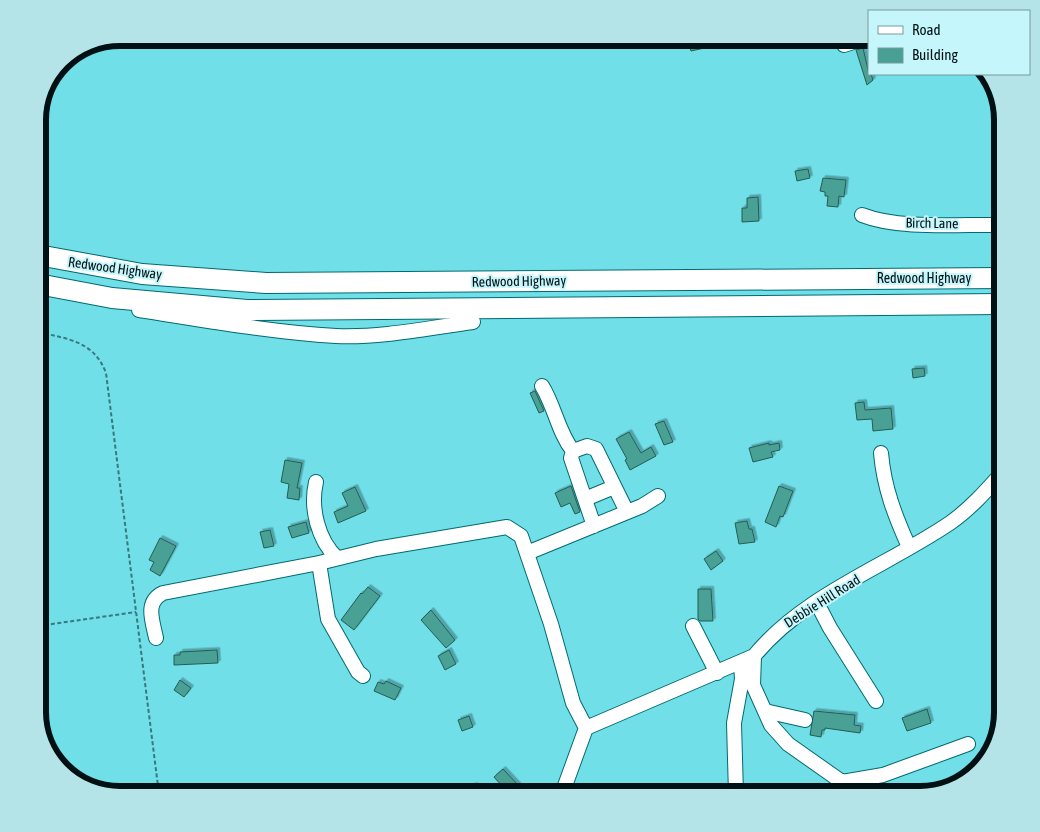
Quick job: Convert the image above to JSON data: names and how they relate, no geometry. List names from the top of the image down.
{
  "streets": {
    "highway": ["Redwood Highway"],
    "street": ["Birch Lane", "Debbie Hill Road"]
  },
  "legend": ["Road", "Building"]
}
